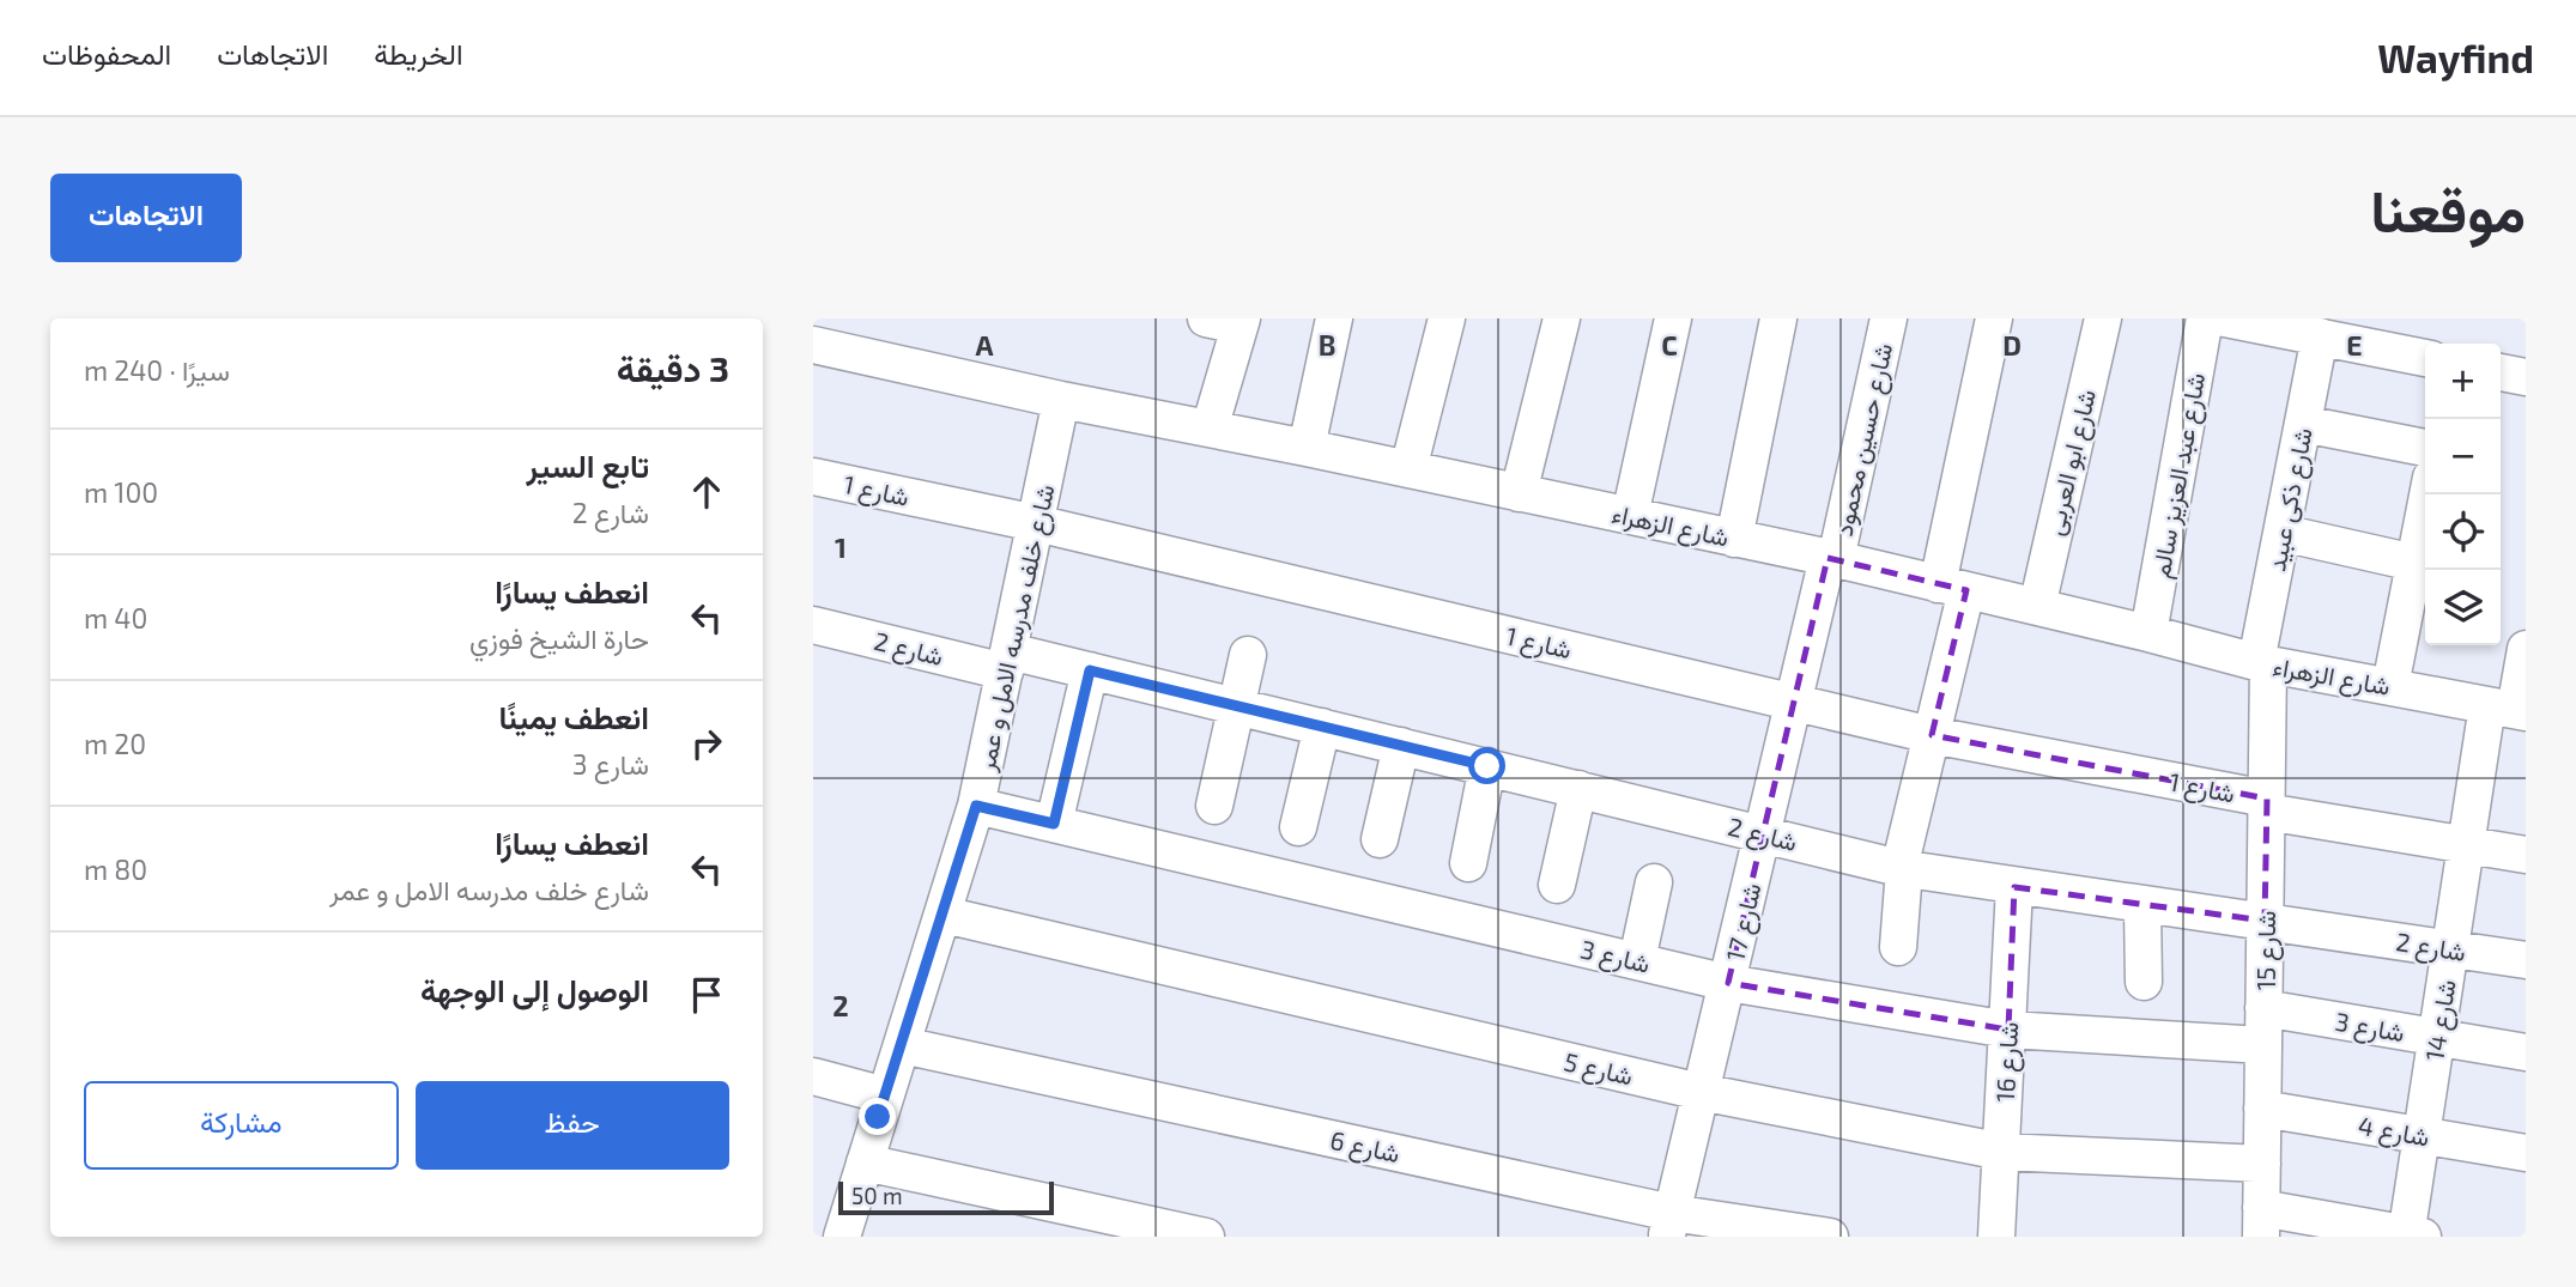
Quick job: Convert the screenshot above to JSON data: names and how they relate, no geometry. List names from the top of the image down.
{
  "streets": {
    "street": [
      "شارع حسين محمود",
      "شارع ابو العربى",
      "شارع عبد العزيز سالم",
      "شارع 1",
      "شارع ذكى عبيد",
      "شارع الزهراء",
      "شارع خلف مدرسه الامل و عمر",
      "شارع 2",
      "شارع 17",
      "شارع 15",
      "شارع 3",
      "شارع 14",
      "شارع 16",
      "شارع 5",
      "شارع 4",
      "شارع 6"
    ]
  },
  "crossings": [
    ["شارع حسين محمود", "شارع الزهراء"],
    ["شارع حسين محمود", "شارع 17"],
    ["شارع ابو العربى", "شارع الزهراء"],
    ["شارع عبد العزيز سالم", "شارع الزهراء"],
    ["شارع 1", "شارع خلف مدرسه الامل و عمر"],
    ["شارع 1", "شارع 17"],
    ["شارع 1", "شارع 15"],
    ["شارع 1", "شارع 14"],
    ["شارع ذكى عبيد", "شارع الزهراء"],
    ["شارع ذكى عبيد", "شارع 15"],
    ["شارع الزهراء", "شارع خلف مدرسه الامل و عمر"],
    ["شارع الزهراء", "شارع 17"],
    ["شارع الزهراء", "شارع 15"],
    ["شارع الزهراء", "شارع 14"],
    ["شارع خلف مدرسه الامل و عمر", "شارع 2"],
    ["شارع خلف مدرسه الامل و عمر", "شارع 3"],
    ["شارع خلف مدرسه الامل و عمر", "شارع 5"],
    ["شارع خلف مدرسه الامل و عمر", "شارع 6"],
    ["شارع 2", "شارع 17"],
    ["شارع 2", "شارع 15"],
    ["شارع 2", "شارع 14"],
    ["شارع 2", "شارع 16"],
    ["شارع 17", "شارع 3"],
    ["شارع 17", "شارع 5"],
    ["شارع 17", "شارع 6"],
    ["شارع 15", "شارع 3"],
    ["شارع 15", "شارع 5"],
    ["شارع 15", "شارع 4"],
    ["شارع 3", "شارع 14"],
    ["شارع 3", "شارع 16"],
    ["شارع 14", "شارع 4"],
    ["شارع 16", "شارع 5"]
  ],
  "scale_bar": "50 m",
  "page": {
    "header": "Wayfind",
    "nav": ["الخريطة", "الاتجاهات", "المحفوظات"],
    "title": "موقعنا",
    "buttons": [
      "الاتجاهات",
      ["حفظ", "مشاركة"]
    ],
    "heading": ["3 دقيقة", "سيرًا · 240 m"],
    "map_buttons": ["+", "−"],
    "list": [
      ["تابع السير", "شارع 2", "100 m"],
      ["انعطف يسارًا", "حارة الشيخ فوزي", "40 m"],
      ["انعطف يمينًا", "شارع 3", "20 m"],
      ["انعطف يسارًا", "شارع خلف مدرسه الامل و عمر", "80 m"],
      "الوصول إلى الوجهة"
    ],
    "scale": "50 m"
  },
  "grid": {
    "columns": [
      "A",
      "B",
      "C",
      "D",
      "E"
    ],
    "rows": ["1", "2"]
  }
}
